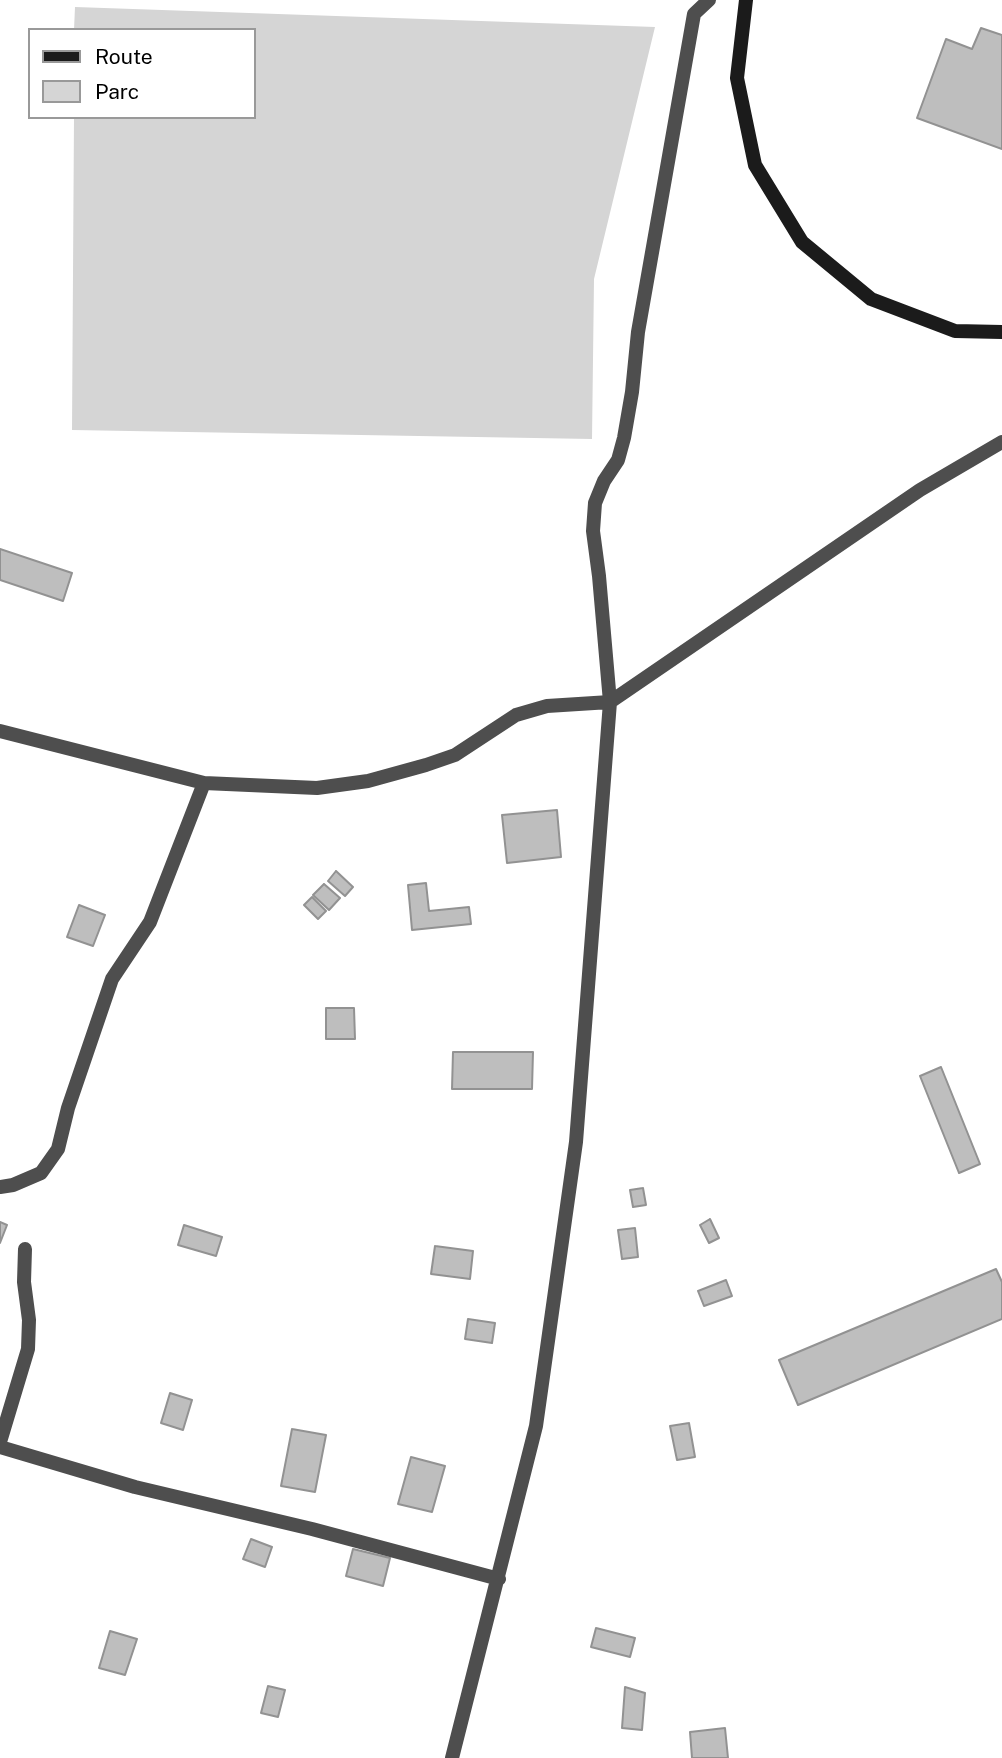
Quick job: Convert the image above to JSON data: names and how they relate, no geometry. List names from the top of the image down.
{
  "legend": ["Route", "Parc"]
}
